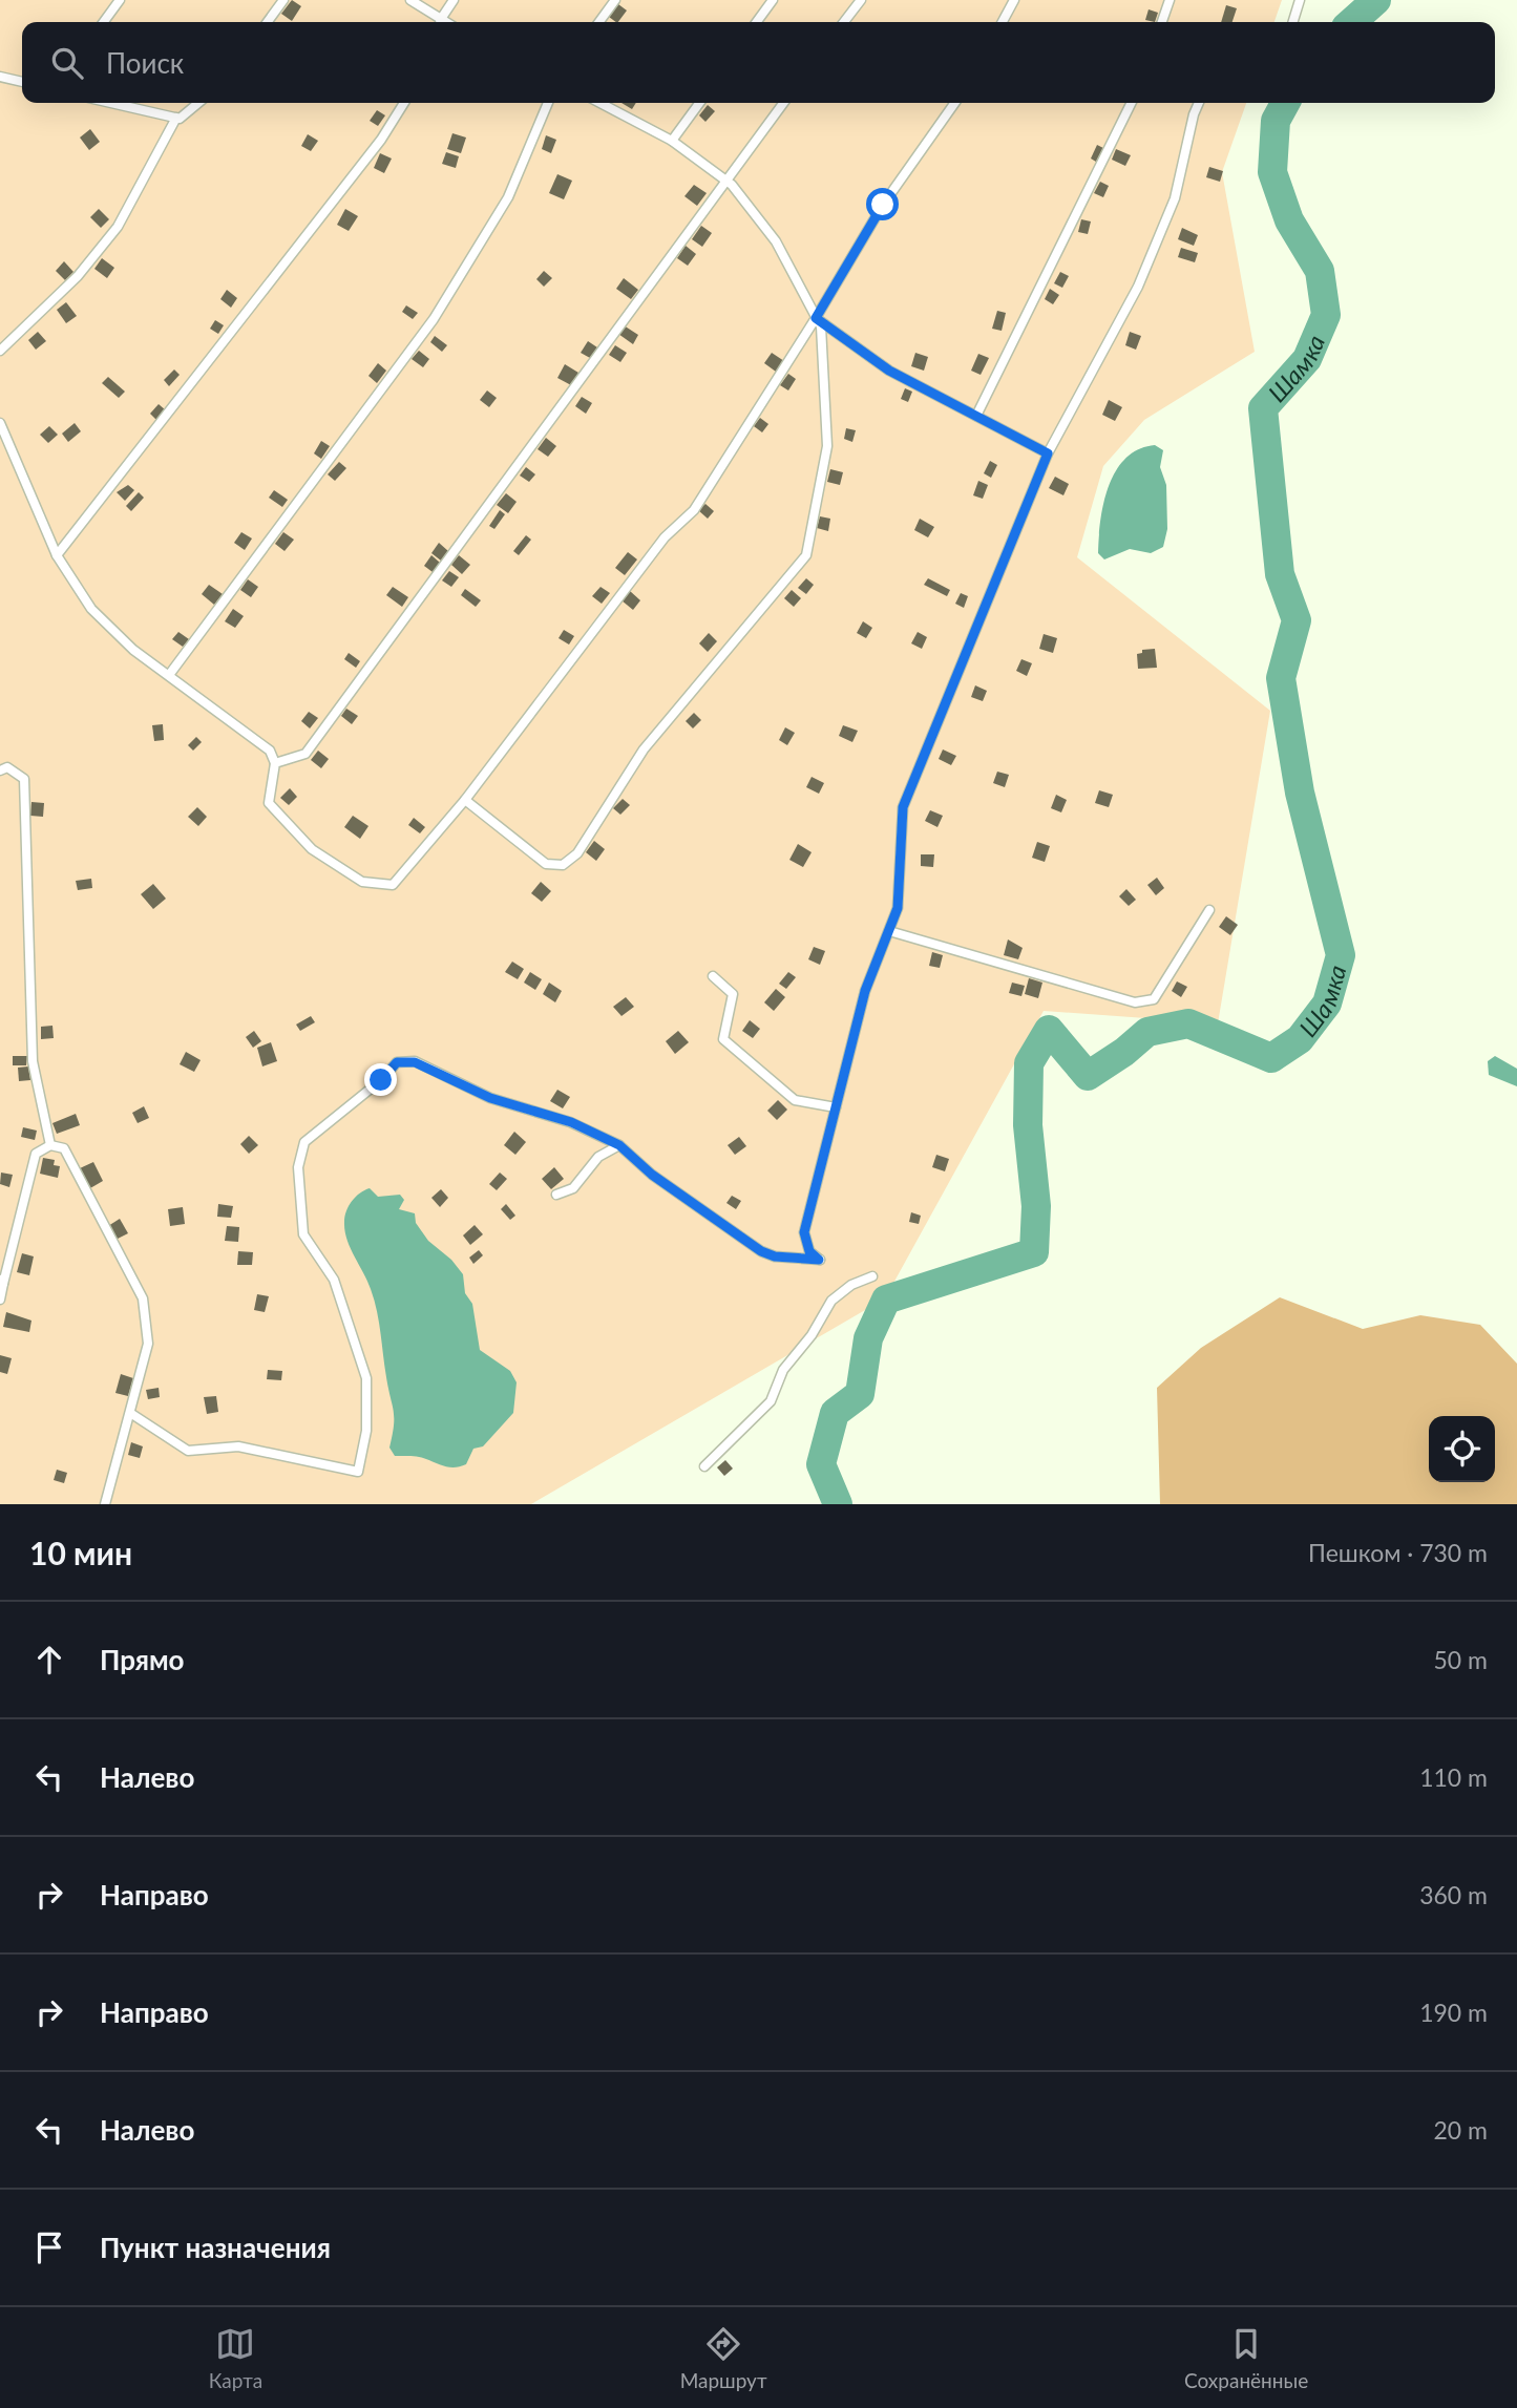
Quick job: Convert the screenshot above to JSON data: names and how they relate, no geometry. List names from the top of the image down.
{
  "water": ["Шамка"],
  "page": {
    "search": "Поиск",
    "heading": ["10 мин", "Пешком · 730 m"],
    "list": [
      ["Прямо", "50 m"],
      ["Налево", "110 m"],
      ["Направо", "360 m"],
      ["Направо", "190 m"],
      ["Налево", "20 m"],
      "Пункт назначения"
    ],
    "nav": ["Карта", "Маршрут", "Сохранённые"]
  }
}
